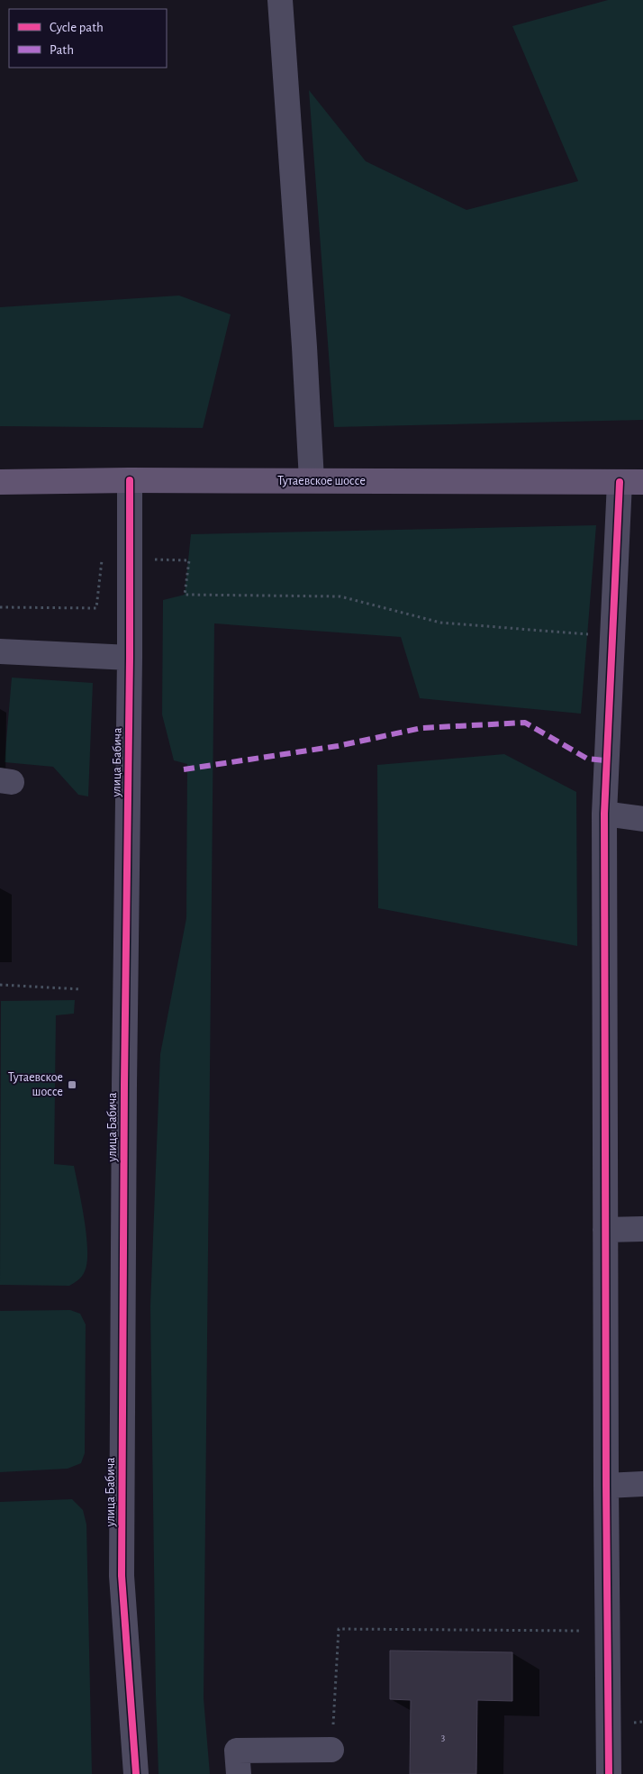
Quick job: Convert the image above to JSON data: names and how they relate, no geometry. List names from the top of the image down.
{
  "streets": {
    "main road": ["Тутаевское шоссе"],
    "street": ["улица Бабича"]
  },
  "crossings": [
    ["Тутаевское шоссе", "улица Бабича"]
  ],
  "places": {
    "transit": ["Тутаевское шоссе"]
  },
  "house_numbers": ["3"],
  "legend": ["Cycle path", "Path"]
}
